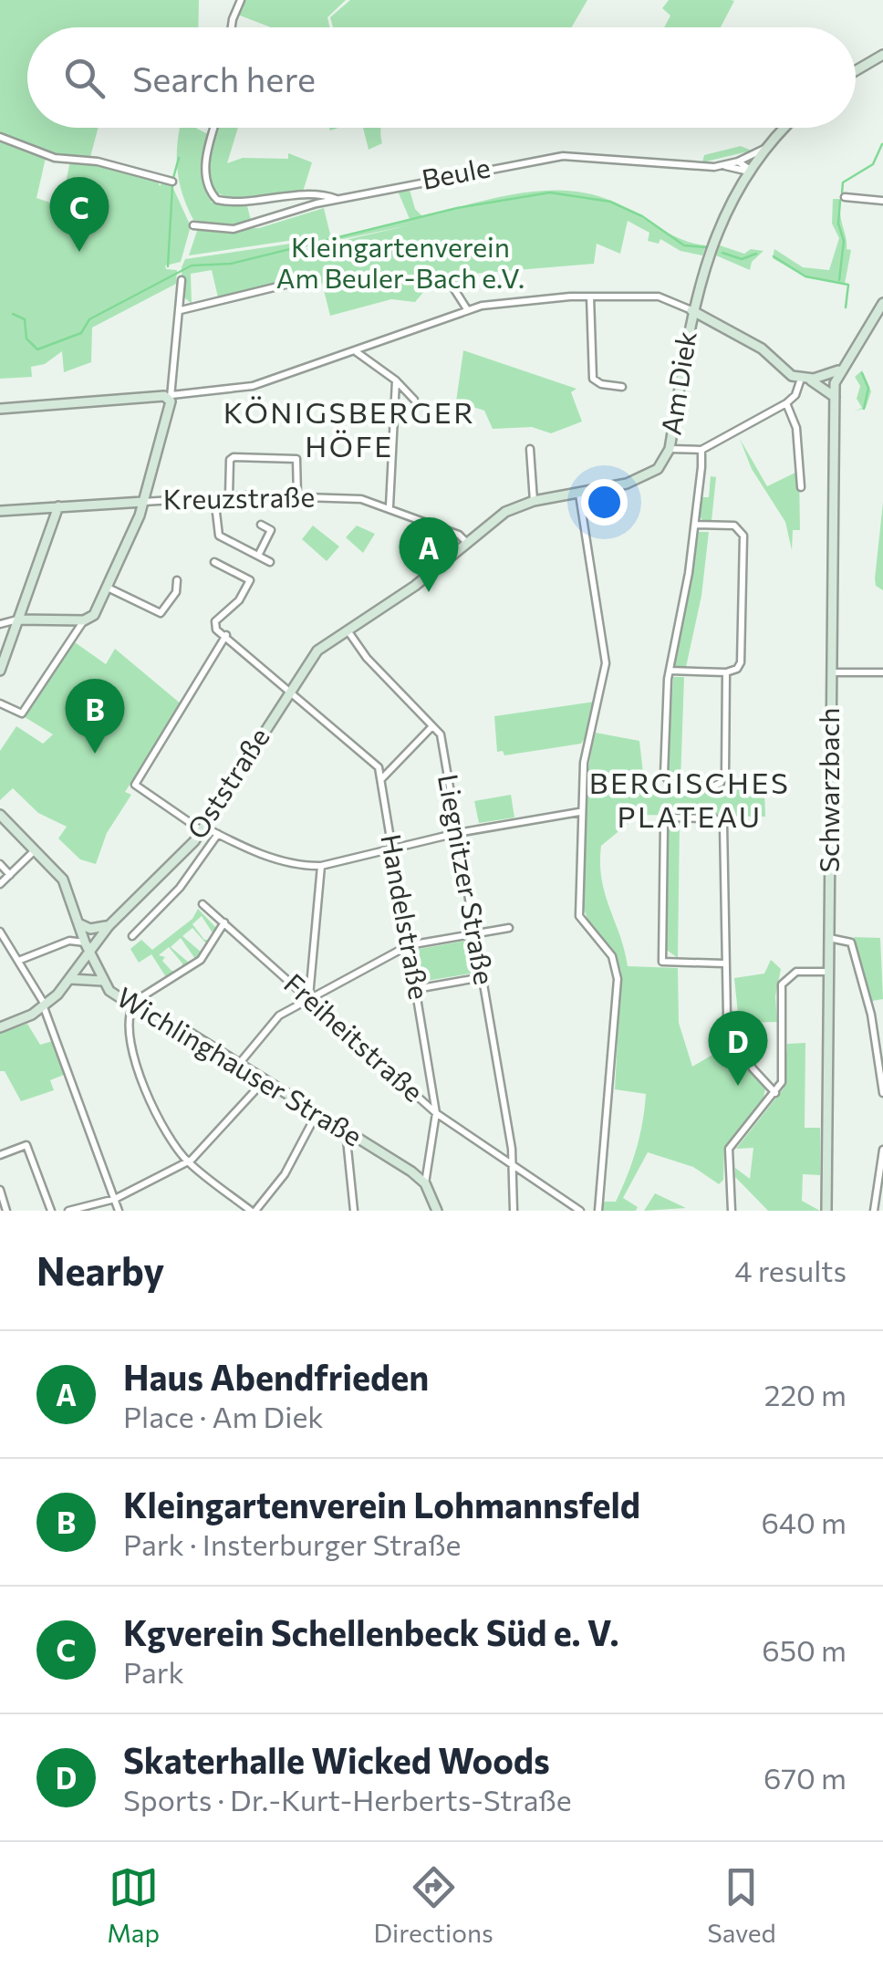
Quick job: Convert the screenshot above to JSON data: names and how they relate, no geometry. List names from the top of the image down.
{
  "streets": {
    "street": [
      "Beule",
      "Am Diek",
      "Kreuzstraße",
      "Oststraße",
      "Schwarzbach",
      "Liegnitzer Straße",
      "Handelstraße",
      "Freiheitstraße",
      "Wichlinghauser Straße"
    ]
  },
  "crossings": [
    ["Am Diek", "Kreuzstraße"],
    ["Am Diek", "Oststraße"],
    ["Am Diek", "Schwarzbach"],
    ["Am Diek", "Liegnitzer Straße"],
    ["Oststraße", "Wichlinghauser Straße"],
    ["Liegnitzer Straße", "Freiheitstraße"],
    ["Handelstraße", "Freiheitstraße"],
    ["Handelstraße", "Wichlinghauser Straße"]
  ],
  "districts": ["KÖNIGSBERGER HÖFE", "BERGISCHES PLATEAU"],
  "parks": ["Kleingartenverein Am Beuler-Bach e.V."],
  "page": {
    "search": "Search here",
    "pins": [
      "C",
      "A",
      "B",
      "D"
    ],
    "heading": ["Nearby", "4 results"],
    "list": [
      {
        "mark": "A",
        "name": "Haus Abendfrieden",
        "note": "Place · Am Diek",
        "value": "220 m"
      },
      {
        "mark": "B",
        "name": "Kleingartenverein Lohmannsfeld",
        "note": "Park · Insterburger Straße",
        "value": "640 m"
      },
      {
        "mark": "C",
        "name": "Kgverein Schellenbeck Süd e. V.",
        "note": "Park",
        "value": "650 m"
      },
      {
        "mark": "D",
        "name": "Skaterhalle Wicked Woods",
        "note": "Sports · Dr.-Kurt-Herberts-Straße",
        "value": "670 m"
      }
    ],
    "nav": ["Map", "Directions", "Saved"]
  }
}
